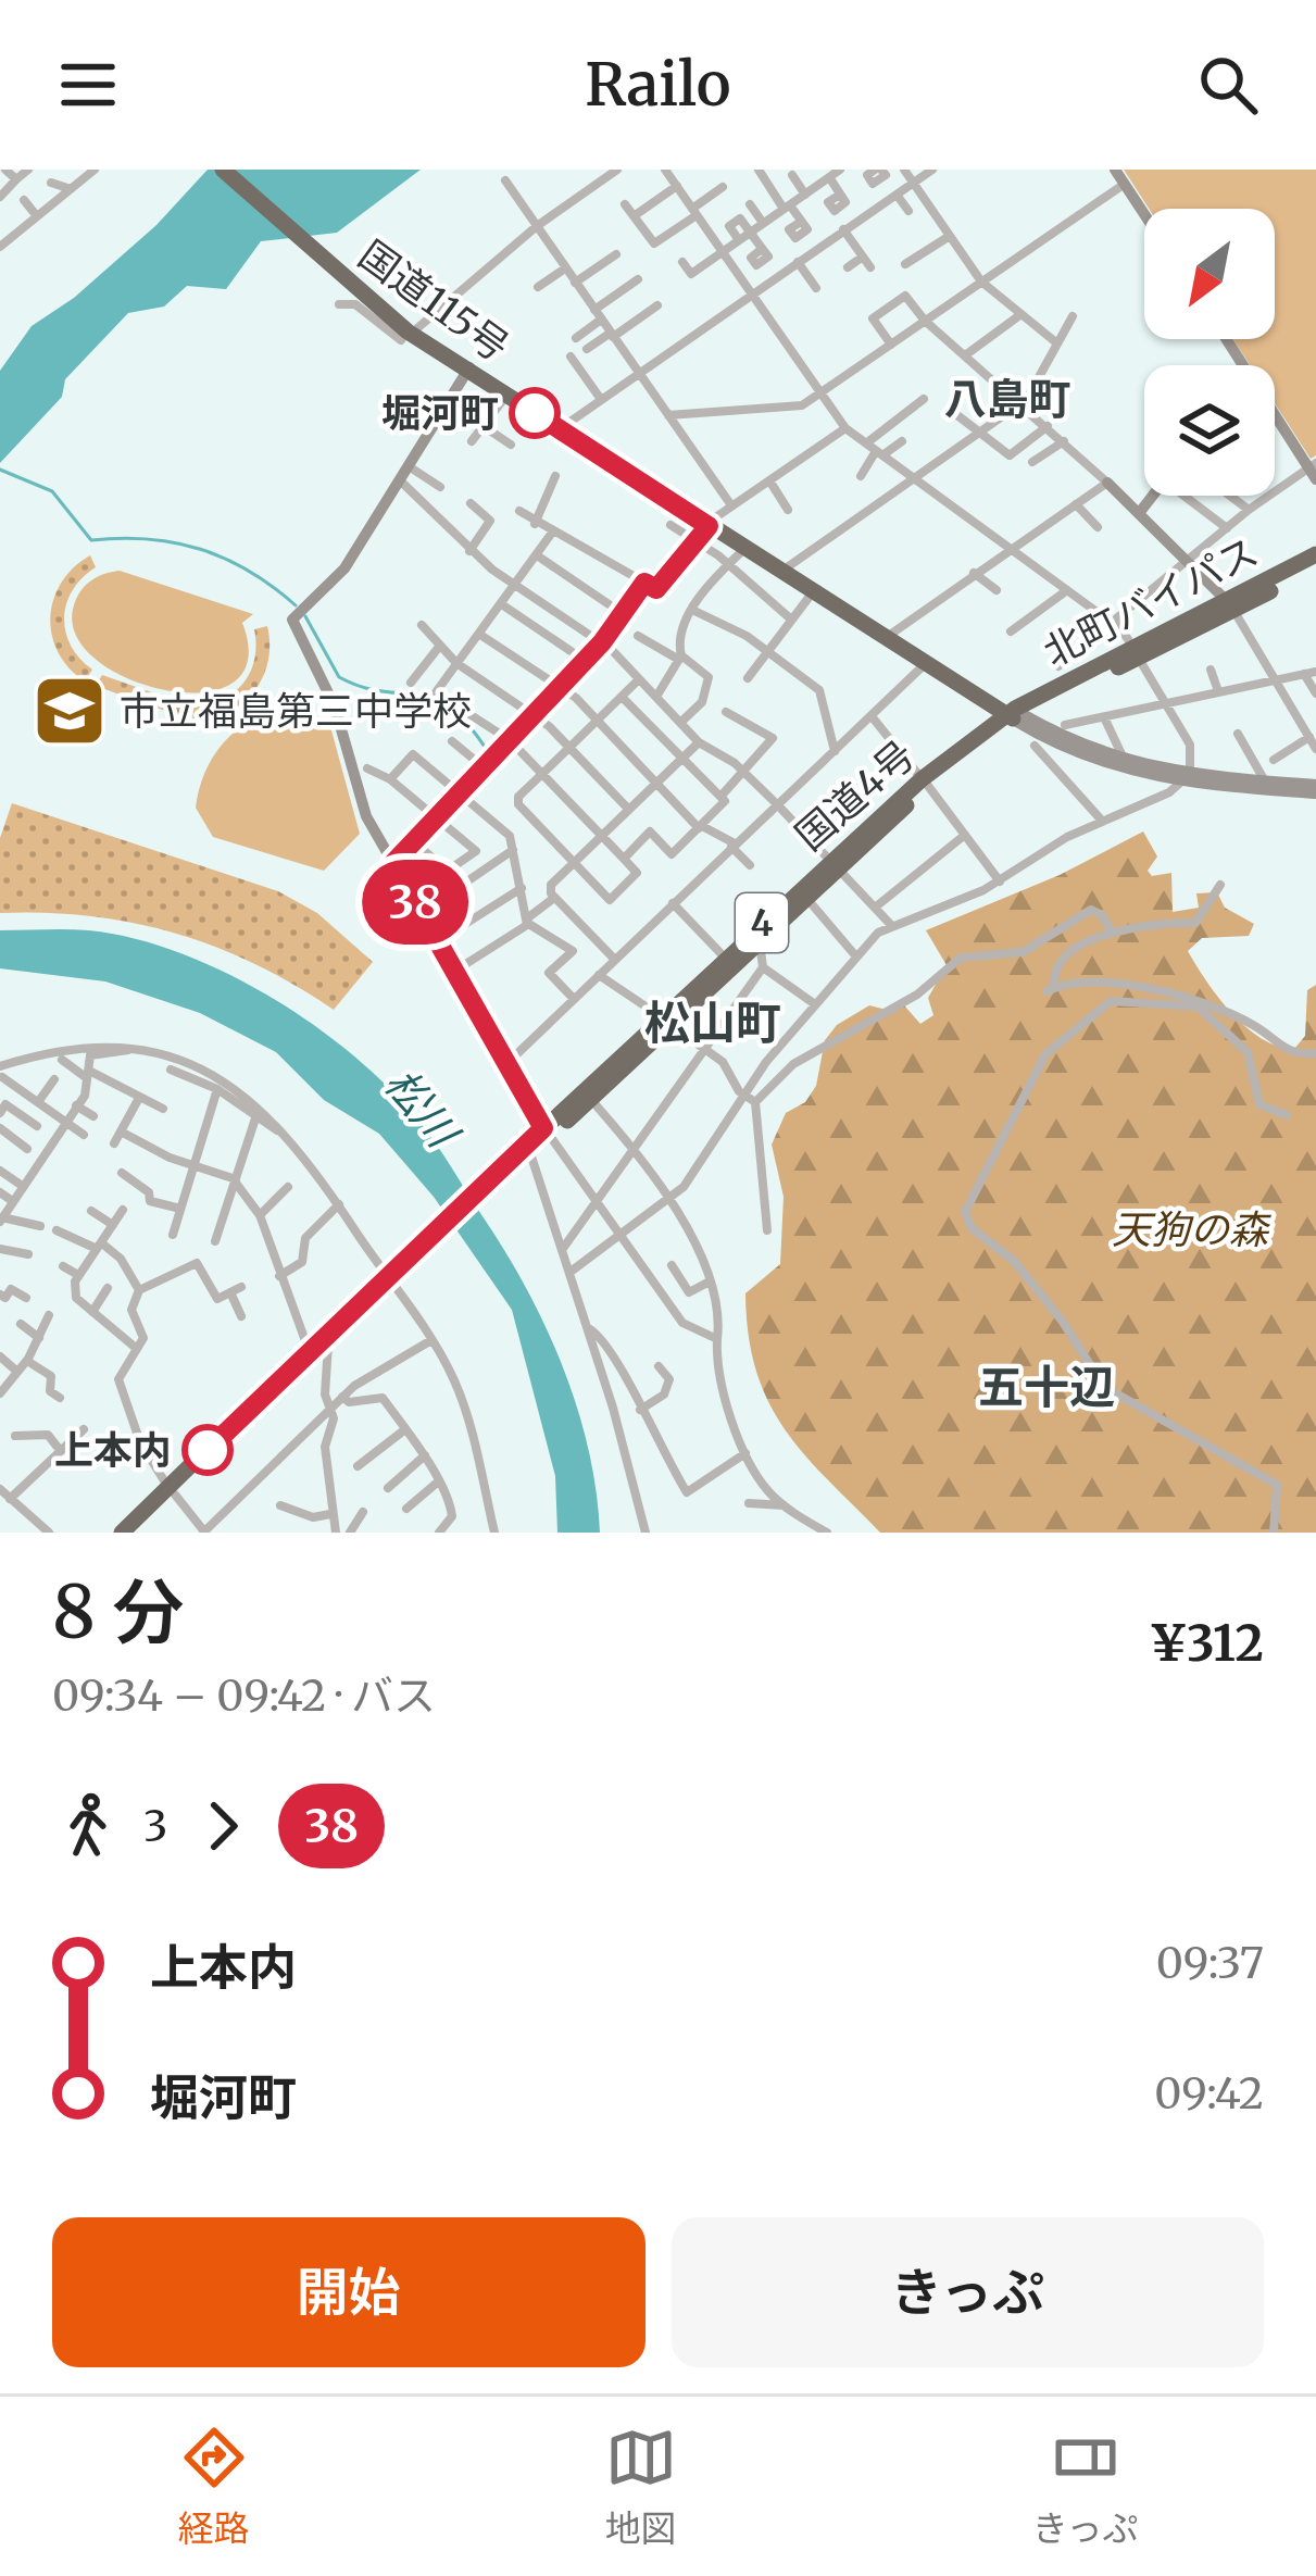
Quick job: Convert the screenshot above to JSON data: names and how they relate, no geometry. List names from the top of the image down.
{
  "streets": {
    "highway": [
      "国道115号",
      "北町バイパス",
      "国道4号",
      "4"
    ]
  },
  "crossings": [
    ["国道115号", "北町バイパス"],
    ["国道115号", "国道4号"],
    ["北町バイパス", "国道4号"]
  ],
  "districts": ["八島町", "松山町", "五十辺"],
  "water": ["松川"],
  "parks": ["天狗の森"],
  "places": {
    "other": ["堀河町", "上本内"],
    "school or university": ["市立福島第三中学校"]
  },
  "lines": ["bus line 38"],
  "north": "bottom left",
  "page": {
    "header": "Railo",
    "on_map": "38",
    "heading": ["8 分", "09:34 – 09:42 · バス", "¥312"],
    "legs": ["3", "38"],
    "list": [
      {
        "name": "上本内",
        "value": "09:37"
      },
      {
        "name": "堀河町",
        "value": "09:42"
      }
    ],
    "buttons": ["開始", "きっぷ"],
    "tabs": ["経路", "地図", "きっぷ"]
  }
}
